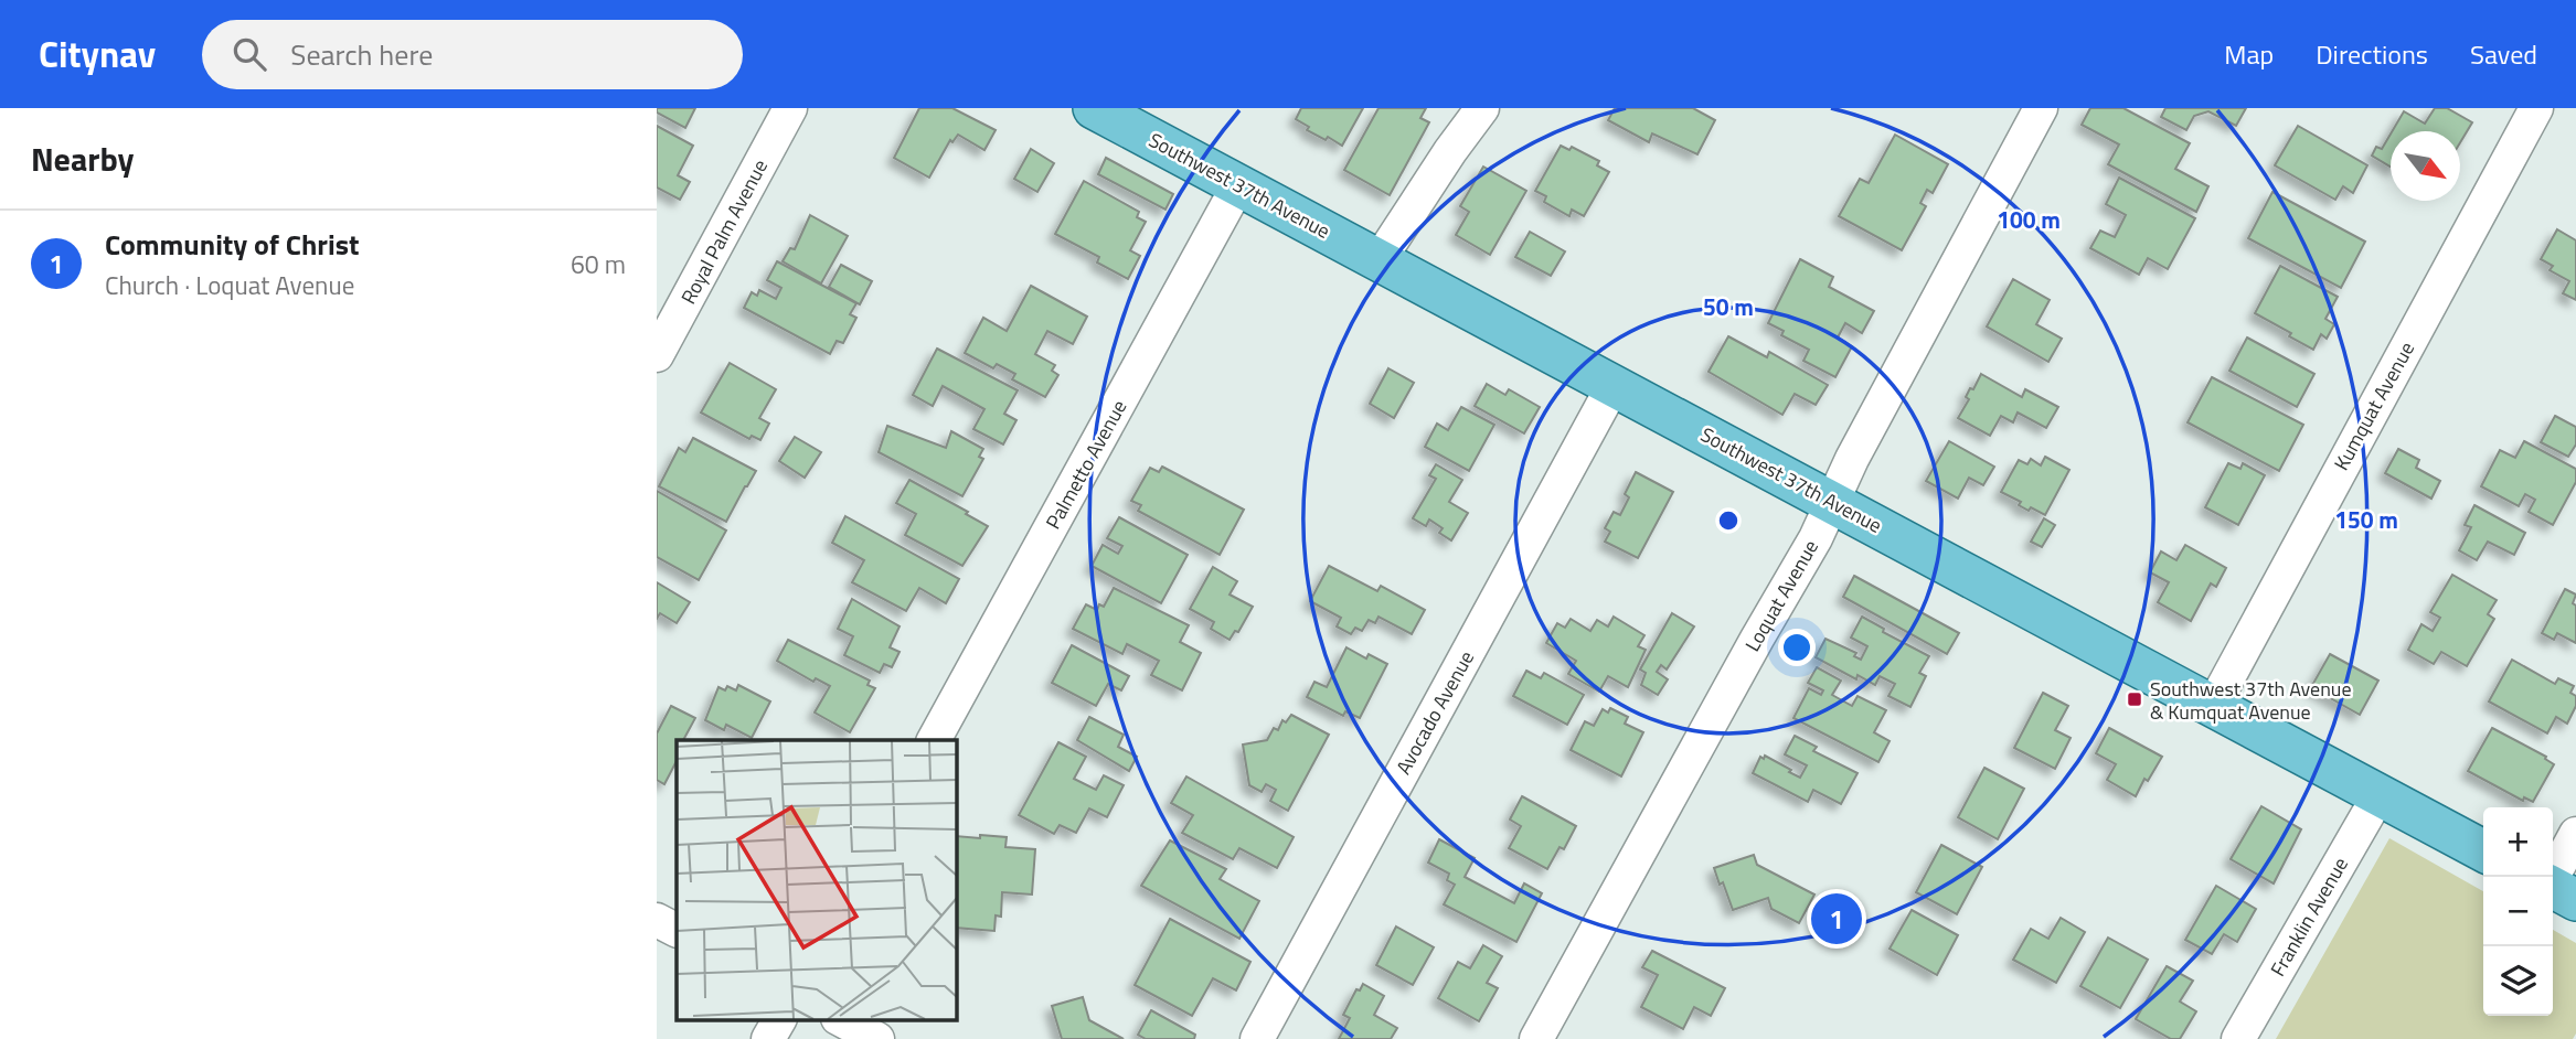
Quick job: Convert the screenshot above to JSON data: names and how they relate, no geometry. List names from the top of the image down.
{
  "streets": {
    "main road": ["Southwest 37th Avenue"],
    "street": [
      "Royal Palm Avenue",
      "Kumquat Avenue",
      "Palmetto Avenue",
      "Loquat Avenue",
      "Avocado Avenue",
      "Franklin Avenue"
    ]
  },
  "crossings": [
    ["Southwest 37th Avenue", "Kumquat Avenue"],
    ["Southwest 37th Avenue", "Palmetto Avenue"],
    ["Southwest 37th Avenue", "Loquat Avenue"],
    ["Southwest 37th Avenue", "Avocado Avenue"],
    ["Southwest 37th Avenue", "Franklin Avenue"]
  ],
  "places": {
    "transit": ["Southwest 37th Avenue & Kumquat Avenue"]
  },
  "north": "bottom right",
  "page": {
    "header": "Citynav",
    "search": "Search here",
    "nav": ["Map", "Directions", "Saved"],
    "heading": "Nearby",
    "list": [
      {
        "mark": "1",
        "name": "Community of Christ",
        "note": "Church · Loquat Avenue",
        "value": "60 m"
      }
    ],
    "map_buttons": ["+", "−"],
    "pins": "1"
  },
  "rings": ["100 m", "50 m", "150 m"]
}
